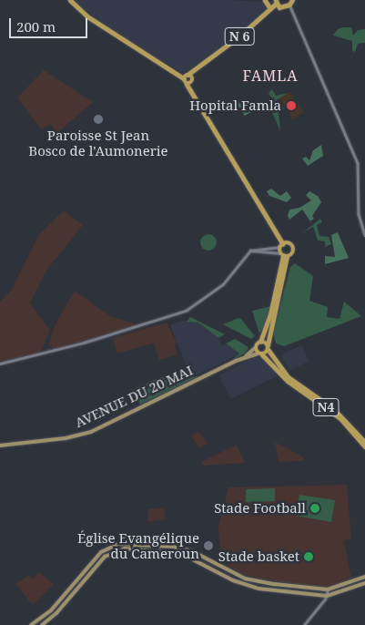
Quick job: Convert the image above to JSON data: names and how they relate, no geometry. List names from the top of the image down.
{
  "streets": {
    "highway": ["N 6", "N4"],
    "main road": ["AVENUE DU 20 MAI"]
  },
  "districts": ["FAMLA"],
  "places": [
    "Hopital Famla",
    "Paroisse St Jean Bosco de l'Aumonerie",
    "Stade Football",
    "Église Evangélique du Cameroun",
    "Stade basket"
  ],
  "scale_bar": "200 m"
}
